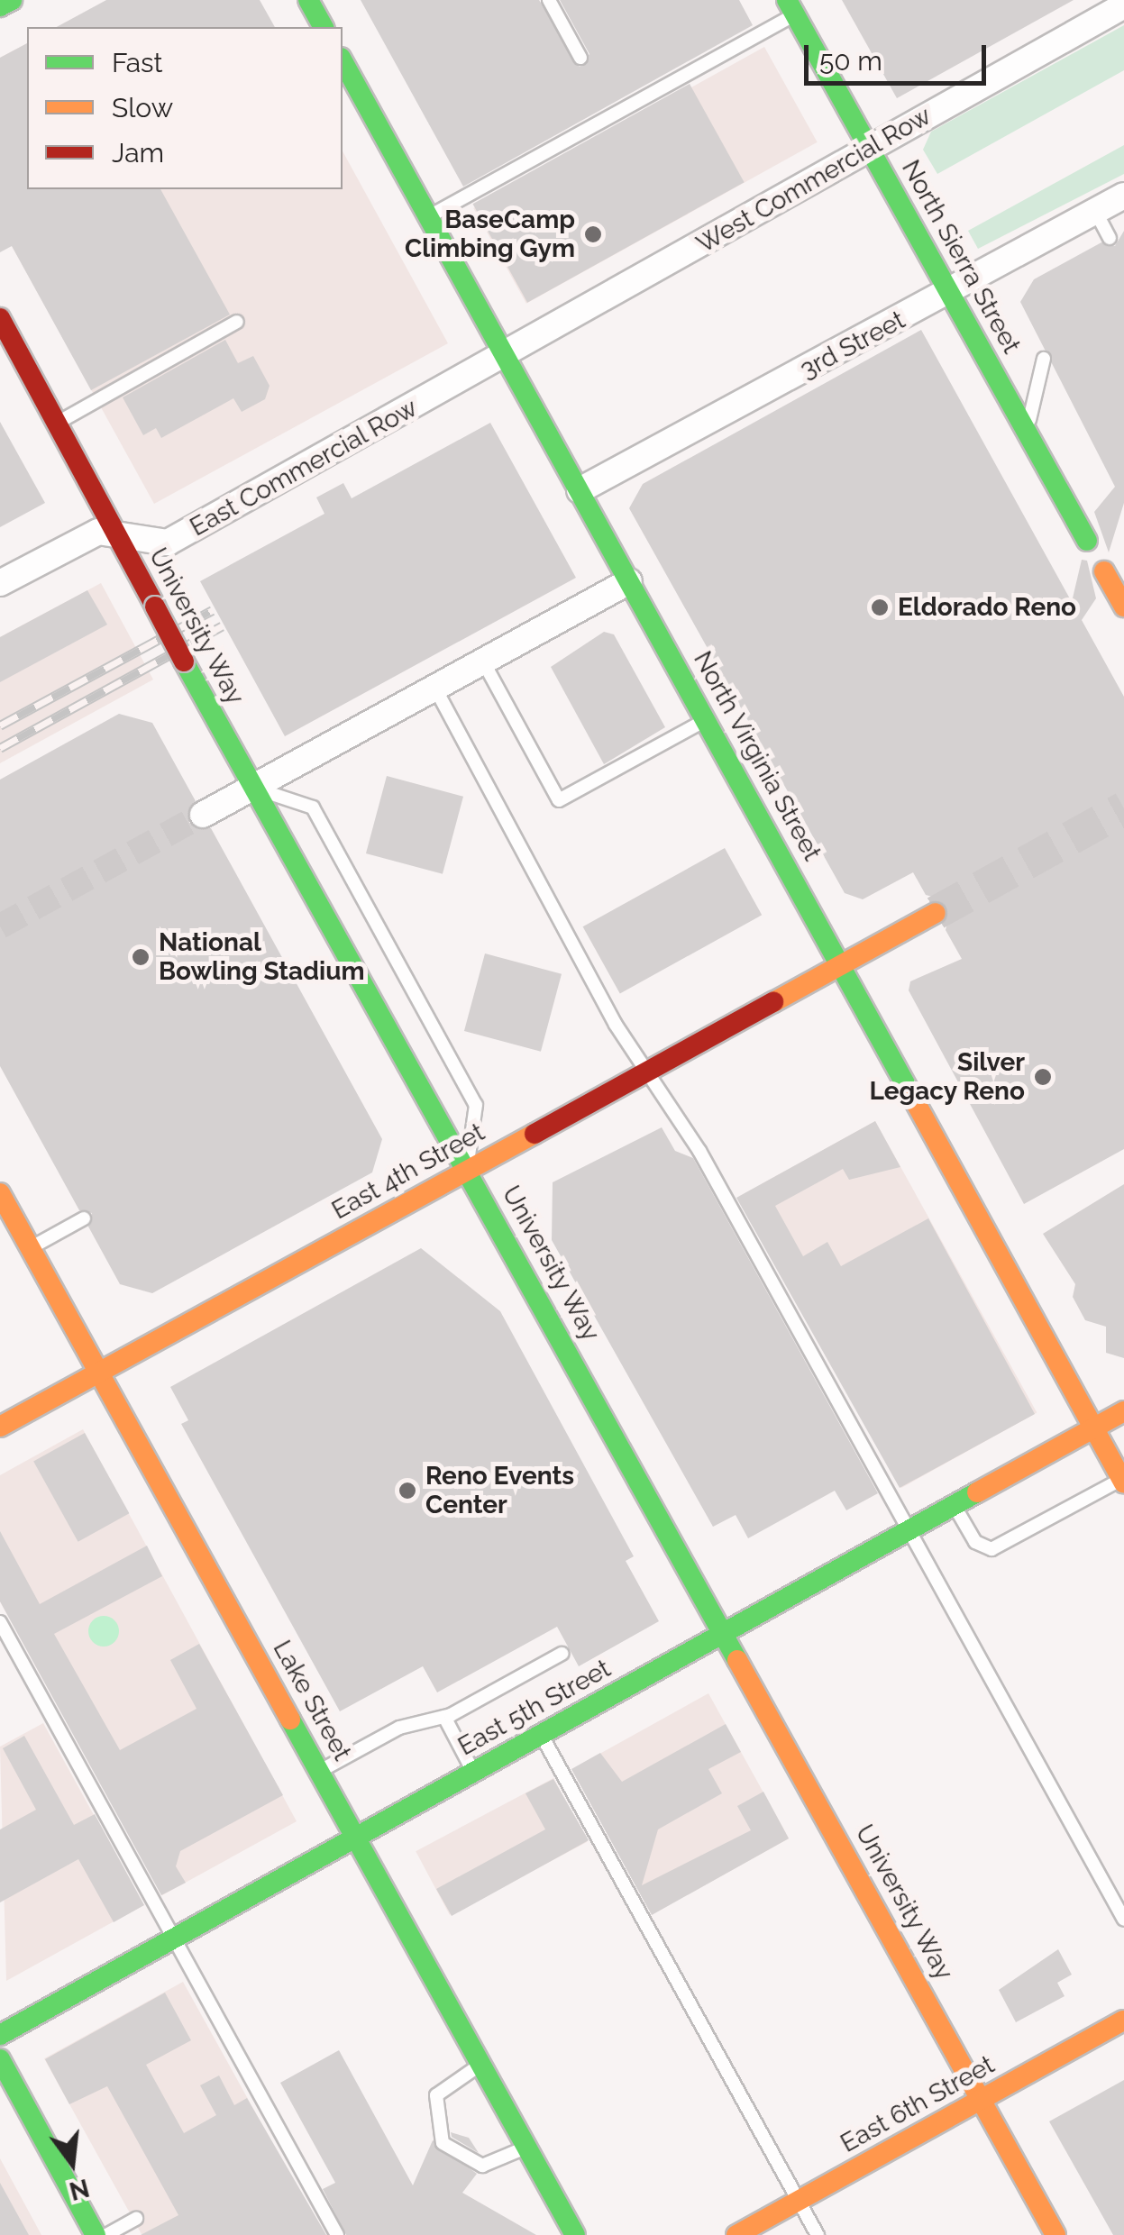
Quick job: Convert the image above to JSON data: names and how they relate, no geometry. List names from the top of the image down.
{
  "streets": {
    "main road": [
      "North Sierra Street",
      "University Way",
      "North Virginia Street",
      "East 4th Street",
      "Lake Street",
      "East 5th Street",
      "East 6th Street"
    ],
    "street": ["West Commercial Row", "3rd Street", "East Commercial Row"]
  },
  "crossings": [
    ["West Commercial Row", "North Sierra Street"],
    ["West Commercial Row", "East Commercial Row"],
    ["West Commercial Row", "North Virginia Street"],
    ["North Sierra Street", "3rd Street"],
    ["3rd Street", "North Virginia Street"],
    ["East Commercial Row", "University Way"],
    ["East Commercial Row", "North Virginia Street"],
    ["University Way", "East 4th Street"],
    ["University Way", "East 5th Street"],
    ["University Way", "East 6th Street"],
    ["North Virginia Street", "East 4th Street"],
    ["North Virginia Street", "East 5th Street"],
    ["East 4th Street", "Lake Street"],
    ["Lake Street", "East 5th Street"]
  ],
  "places": [
    "BaseCamp Climbing Gym",
    "Eldorado Reno",
    "National Bowling Stadium",
    "Silver Legacy Reno",
    "Reno Events Center"
  ],
  "legend": ["Fast", "Slow", "Jam"],
  "scale_bar": "50 m",
  "north": "bottom"
}
